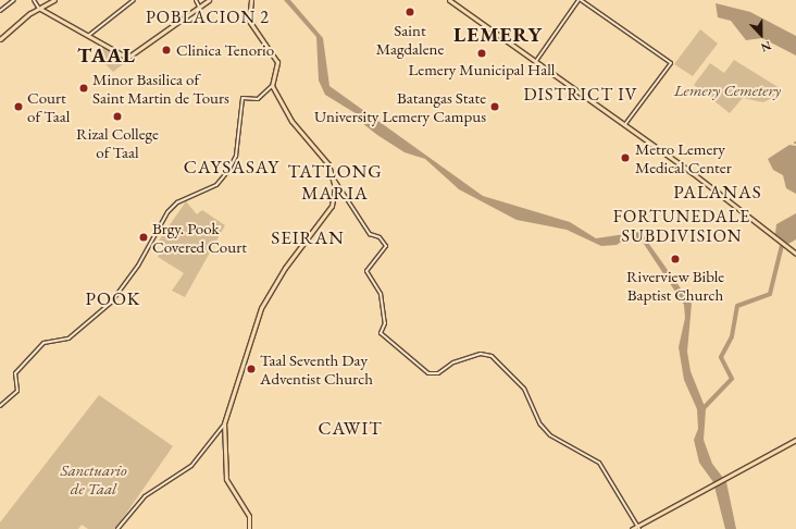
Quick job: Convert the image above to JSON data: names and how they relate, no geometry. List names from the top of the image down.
{
  "districts": [
    "POBLACION 2",
    "LEMERY",
    "TAAL",
    "DISTRICT IV",
    "CAYSASAY",
    "TATLONG MARIA",
    "PALANAS",
    "FORTUNEDALE SUBDIVISION",
    "SEIRAN",
    "POOK",
    "CAWIT"
  ],
  "parks": ["Lemery Cemetery", "Sanctuario de Taal"],
  "places": [
    "Saint Magdalene",
    "Clinica Tenorio",
    "Lemery Municipal Hall",
    "Minor Basilica of Saint Martin de Tours",
    "Court of Taal",
    "Batangas State University Lemery Campus",
    "Rizal College of Taal",
    "Metro Lemery Medical Center",
    "Brgy. Pook Covered Court",
    "Riverview Bible Baptist Church",
    "Taal Seventh Day Adventist Church"
  ],
  "north": "bottom"
}
